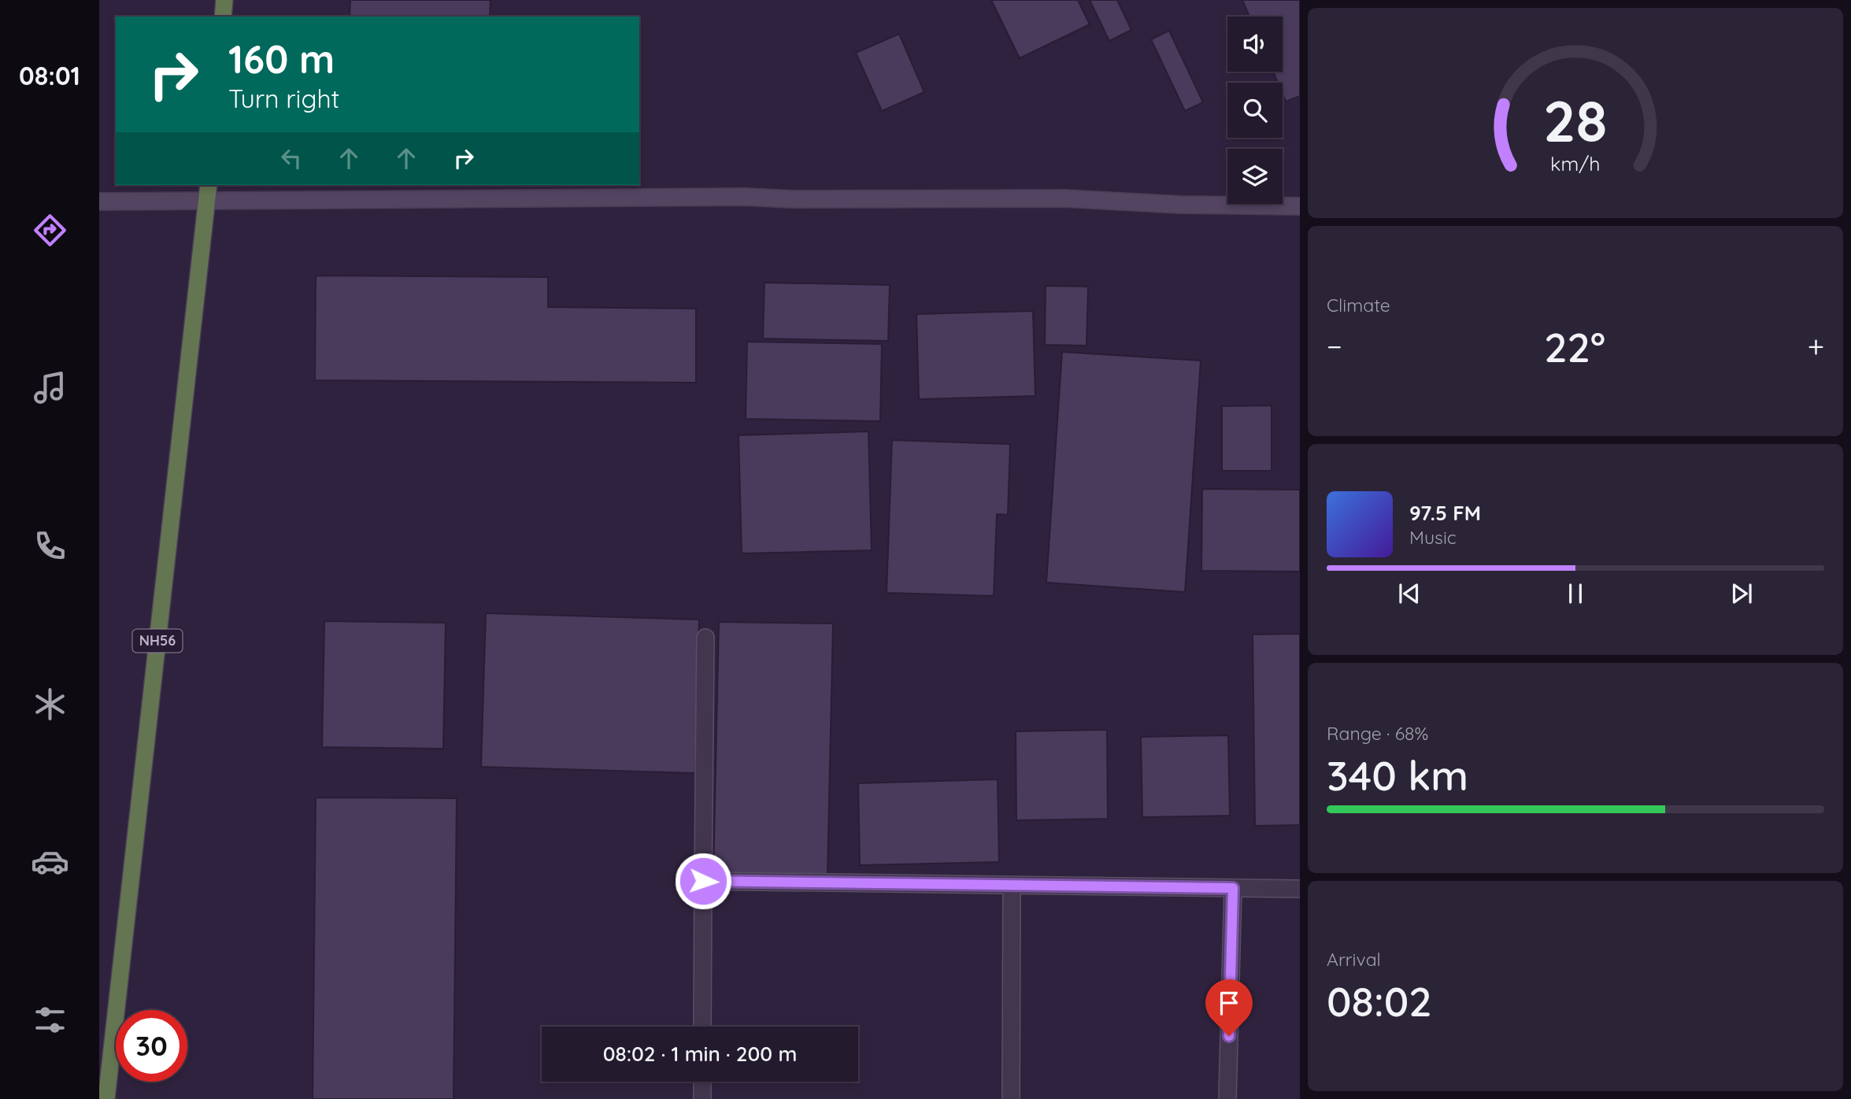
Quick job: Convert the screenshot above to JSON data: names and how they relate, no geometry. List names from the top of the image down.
{
  "streets": {
    "highway": ["NH56"]
  },
  "page": {
    "tabs": "08:01",
    "turn": ["160 m", "Turn right"],
    "tile": [
      "Climate",
      ["Range · 68%", "340 km"],
      ["Arrival", "08:02"]
    ],
    "heat": ["−", "22°", "+"],
    "song": ["97.5 FM", "Music"],
    "limit": "30",
    "trip": "08:02 · 1 min · 200 m",
    "gauge": ["28", "km/h"]
  }
}
